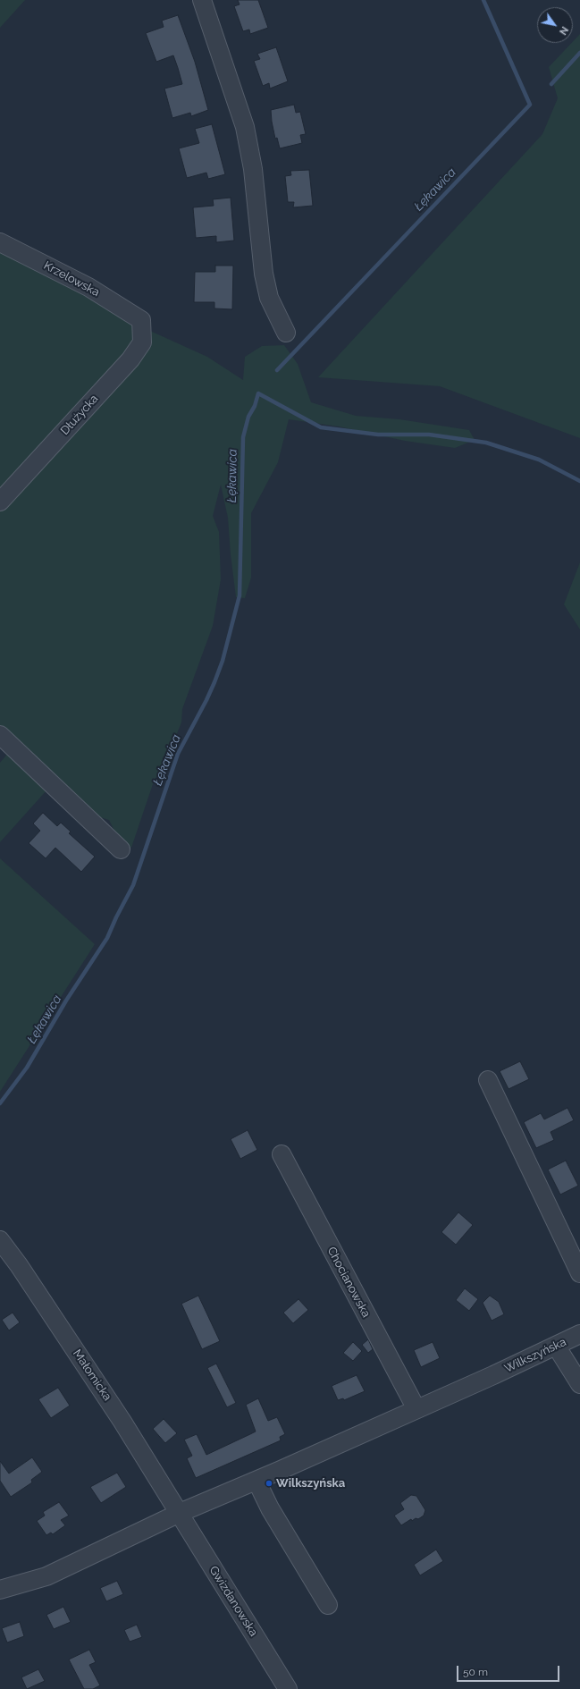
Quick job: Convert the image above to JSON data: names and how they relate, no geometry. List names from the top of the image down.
{
  "streets": {
    "street": [
      "Krzelowska",
      "Dłużycka",
      "Chocianowska",
      "Wilkszyńska",
      "Małomicka",
      "Gwizdanowska"
    ]
  },
  "crossings": [
    ["Krzelowska", "Dłużycka"],
    ["Chocianowska", "Wilkszyńska"],
    ["Wilkszyńska", "Małomicka"],
    ["Wilkszyńska", "Gwizdanowska"],
    ["Małomicka", "Gwizdanowska"]
  ],
  "water": ["Łękawica"],
  "places": ["Wilkszyńska"],
  "scale_bar": "50 m",
  "north": "bottom right"
}
